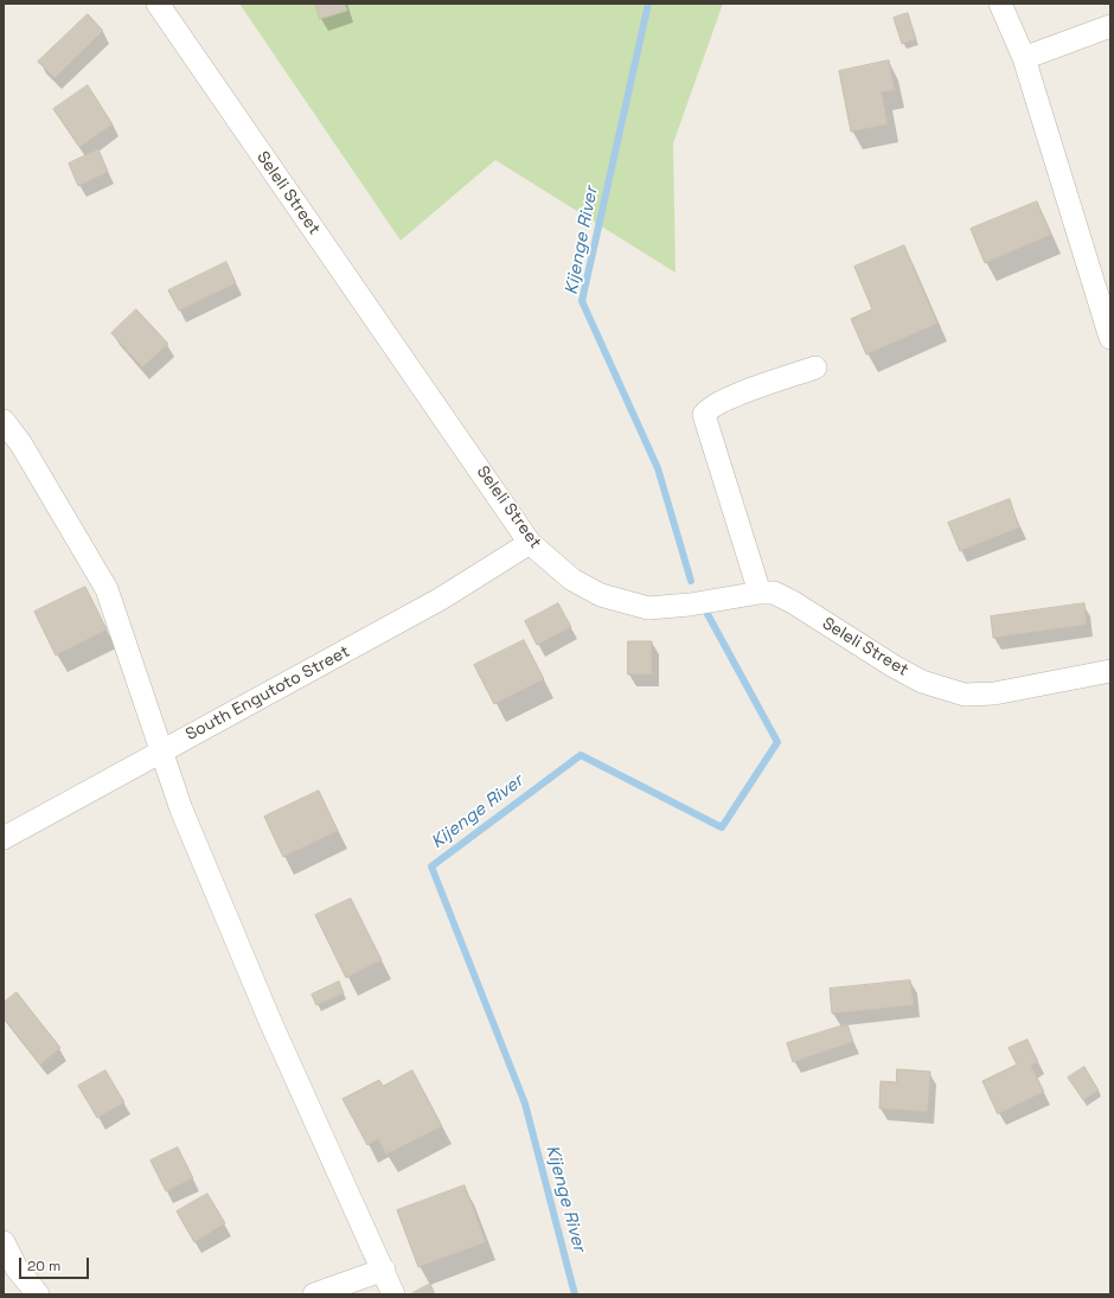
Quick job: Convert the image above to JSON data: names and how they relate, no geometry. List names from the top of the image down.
{
  "streets": {
    "street": ["Seleli Street", "South Engutoto Street"]
  },
  "crossings": [
    ["Seleli Street", "South Engutoto Street"]
  ],
  "water": ["Kijenge River"],
  "scale_bar": "20 m"
}
